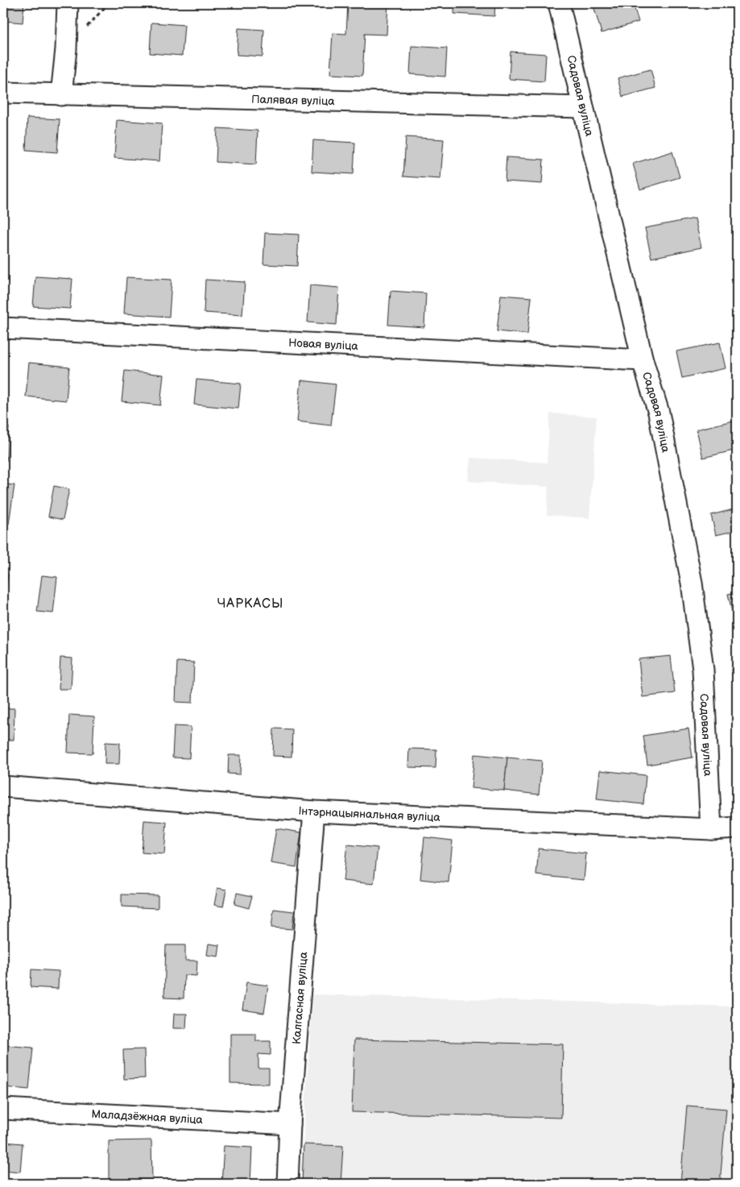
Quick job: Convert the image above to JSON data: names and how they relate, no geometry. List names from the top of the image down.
{
  "streets": {
    "street": [
      "Садовая вуліца",
      "Палявая вуліца",
      "Новая вуліца",
      "Інтэрнацыянальная вуліца",
      "Калгасная вуліца",
      "Маладзёжная вуліца"
    ]
  },
  "crossings": [
    ["Садовая вуліца", "Палявая вуліца"],
    ["Садовая вуліца", "Новая вуліца"],
    ["Садовая вуліца", "Інтэрнацыянальная вуліца"],
    ["Інтэрнацыянальная вуліца", "Калгасная вуліца"],
    ["Калгасная вуліца", "Маладзёжная вуліца"]
  ],
  "districts": ["ЧАРКАСЫ"]
}
